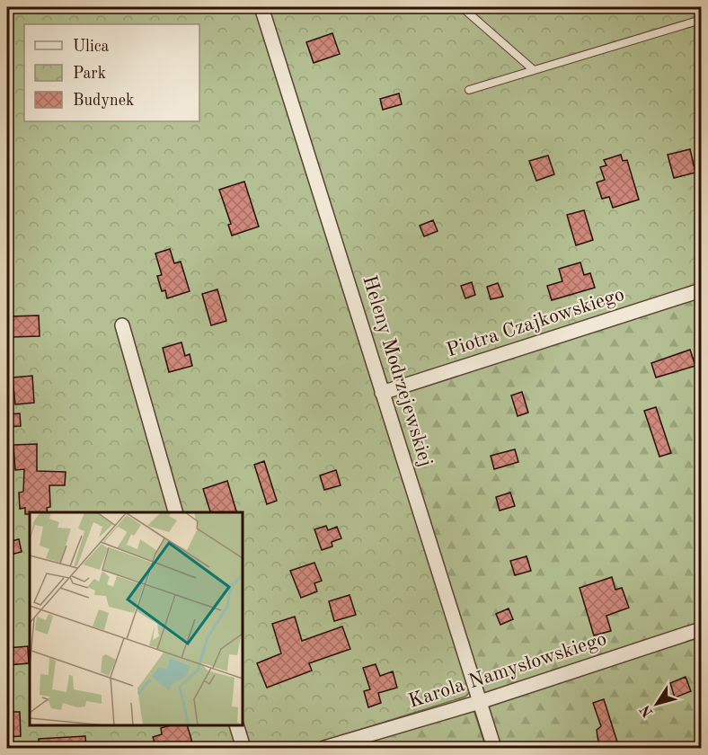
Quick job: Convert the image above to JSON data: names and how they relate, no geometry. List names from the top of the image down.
{
  "streets": {
    "street": ["Piotra Czajkowskiego", "Heleny Modrzejewskiej", "Karola Namysłowskiego"]
  },
  "crossings": [
    ["Piotra Czajkowskiego", "Heleny Modrzejewskiej"],
    ["Heleny Modrzejewskiej", "Karola Namysłowskiego"]
  ],
  "legend": ["Ulica", "Park", "Budynek"],
  "north": "bottom left"
}
